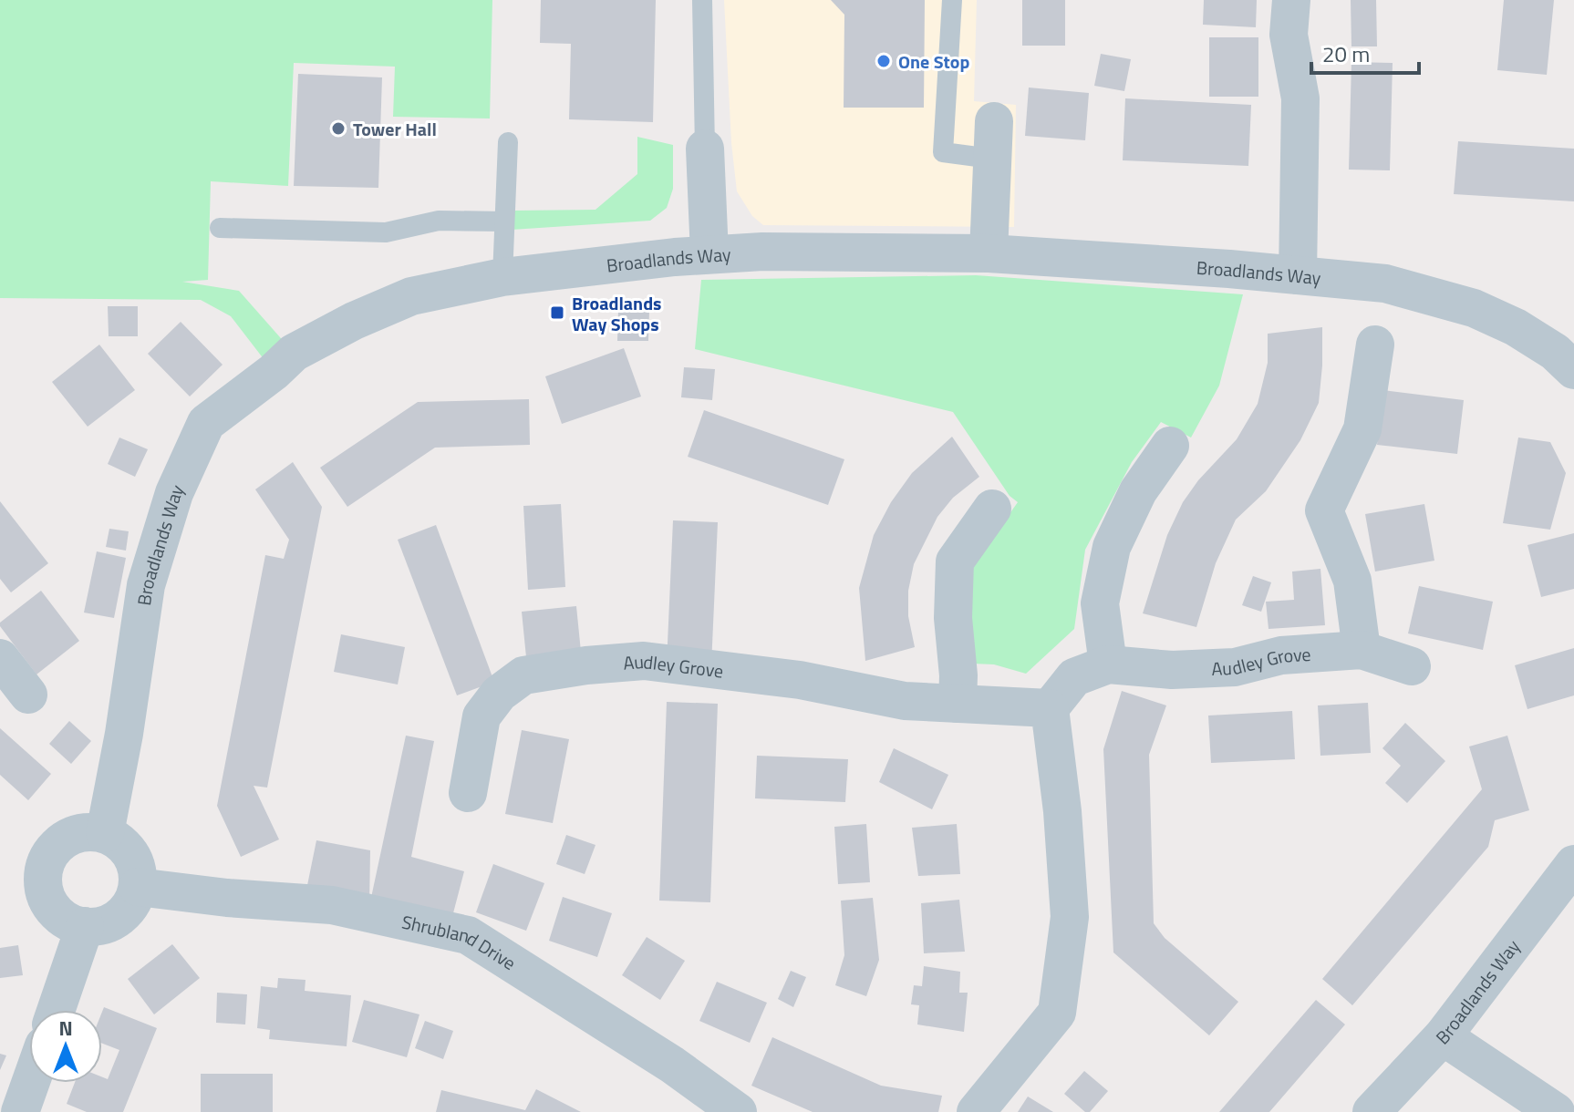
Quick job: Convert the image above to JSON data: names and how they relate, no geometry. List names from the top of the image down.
{
  "streets": {
    "street": ["Broadlands Way", "Audley Grove", "Shrubland Drive"]
  },
  "crossings": [
    ["Broadlands Way", "Shrubland Drive"]
  ],
  "places": {
    "other": ["One Stop", "Tower Hall"],
    "transit": ["Broadlands Way Shops"]
  },
  "scale_bar": "20 m",
  "north": "top"
}
